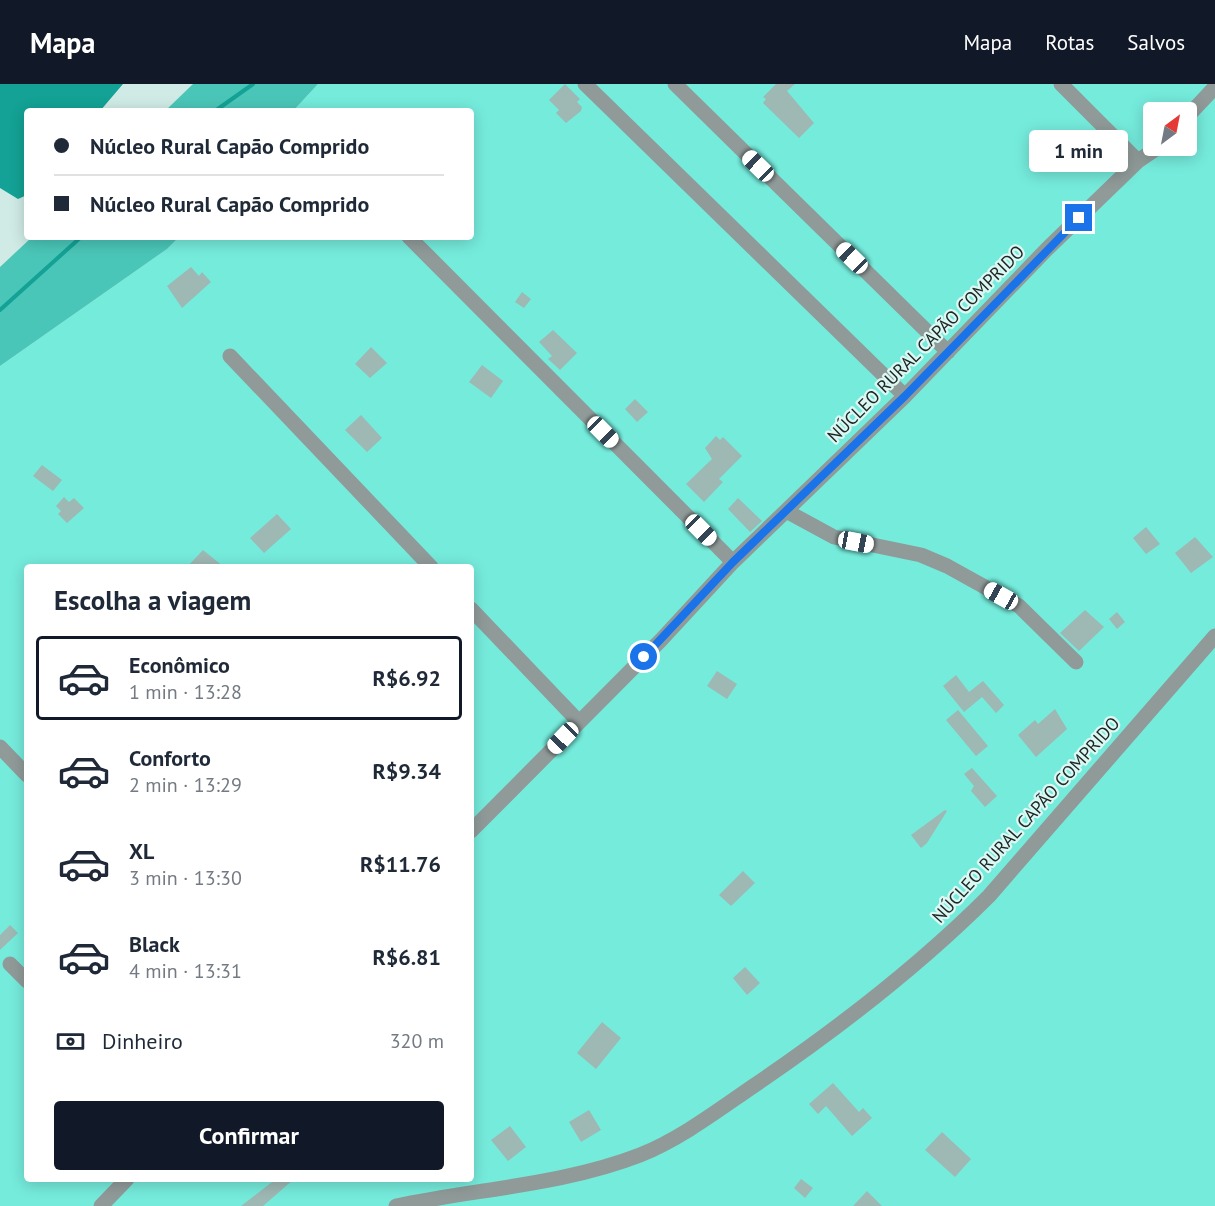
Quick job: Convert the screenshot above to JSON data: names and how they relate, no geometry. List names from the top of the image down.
{
  "streets": {
    "street": ["NÚCLEO RURAL CAPÃO COMPRIDO"]
  },
  "north": "top right",
  "page": {
    "header": "Mapa",
    "nav": ["Mapa", "Rotas", "Salvos"],
    "banner": ["Núcleo Rural Capão Comprido", "Núcleo Rural Capão Comprido"],
    "bubble": "1 min",
    "heading": "Escolha a viagem",
    "list": [
      {
        "name": "Econômico",
        "note": "1 min · 13:28",
        "value": "R$6.92"
      },
      {
        "name": "Conforto",
        "note": "2 min · 13:29",
        "value": "R$9.34"
      },
      {
        "name": "XL",
        "note": "3 min · 13:30",
        "value": "R$11.76"
      },
      {
        "name": "Black",
        "note": "4 min · 13:31",
        "value": "R$6.81"
      }
    ],
    "pay": ["Dinheiro", "320 m"],
    "buttons": "Confirmar"
  }
}
